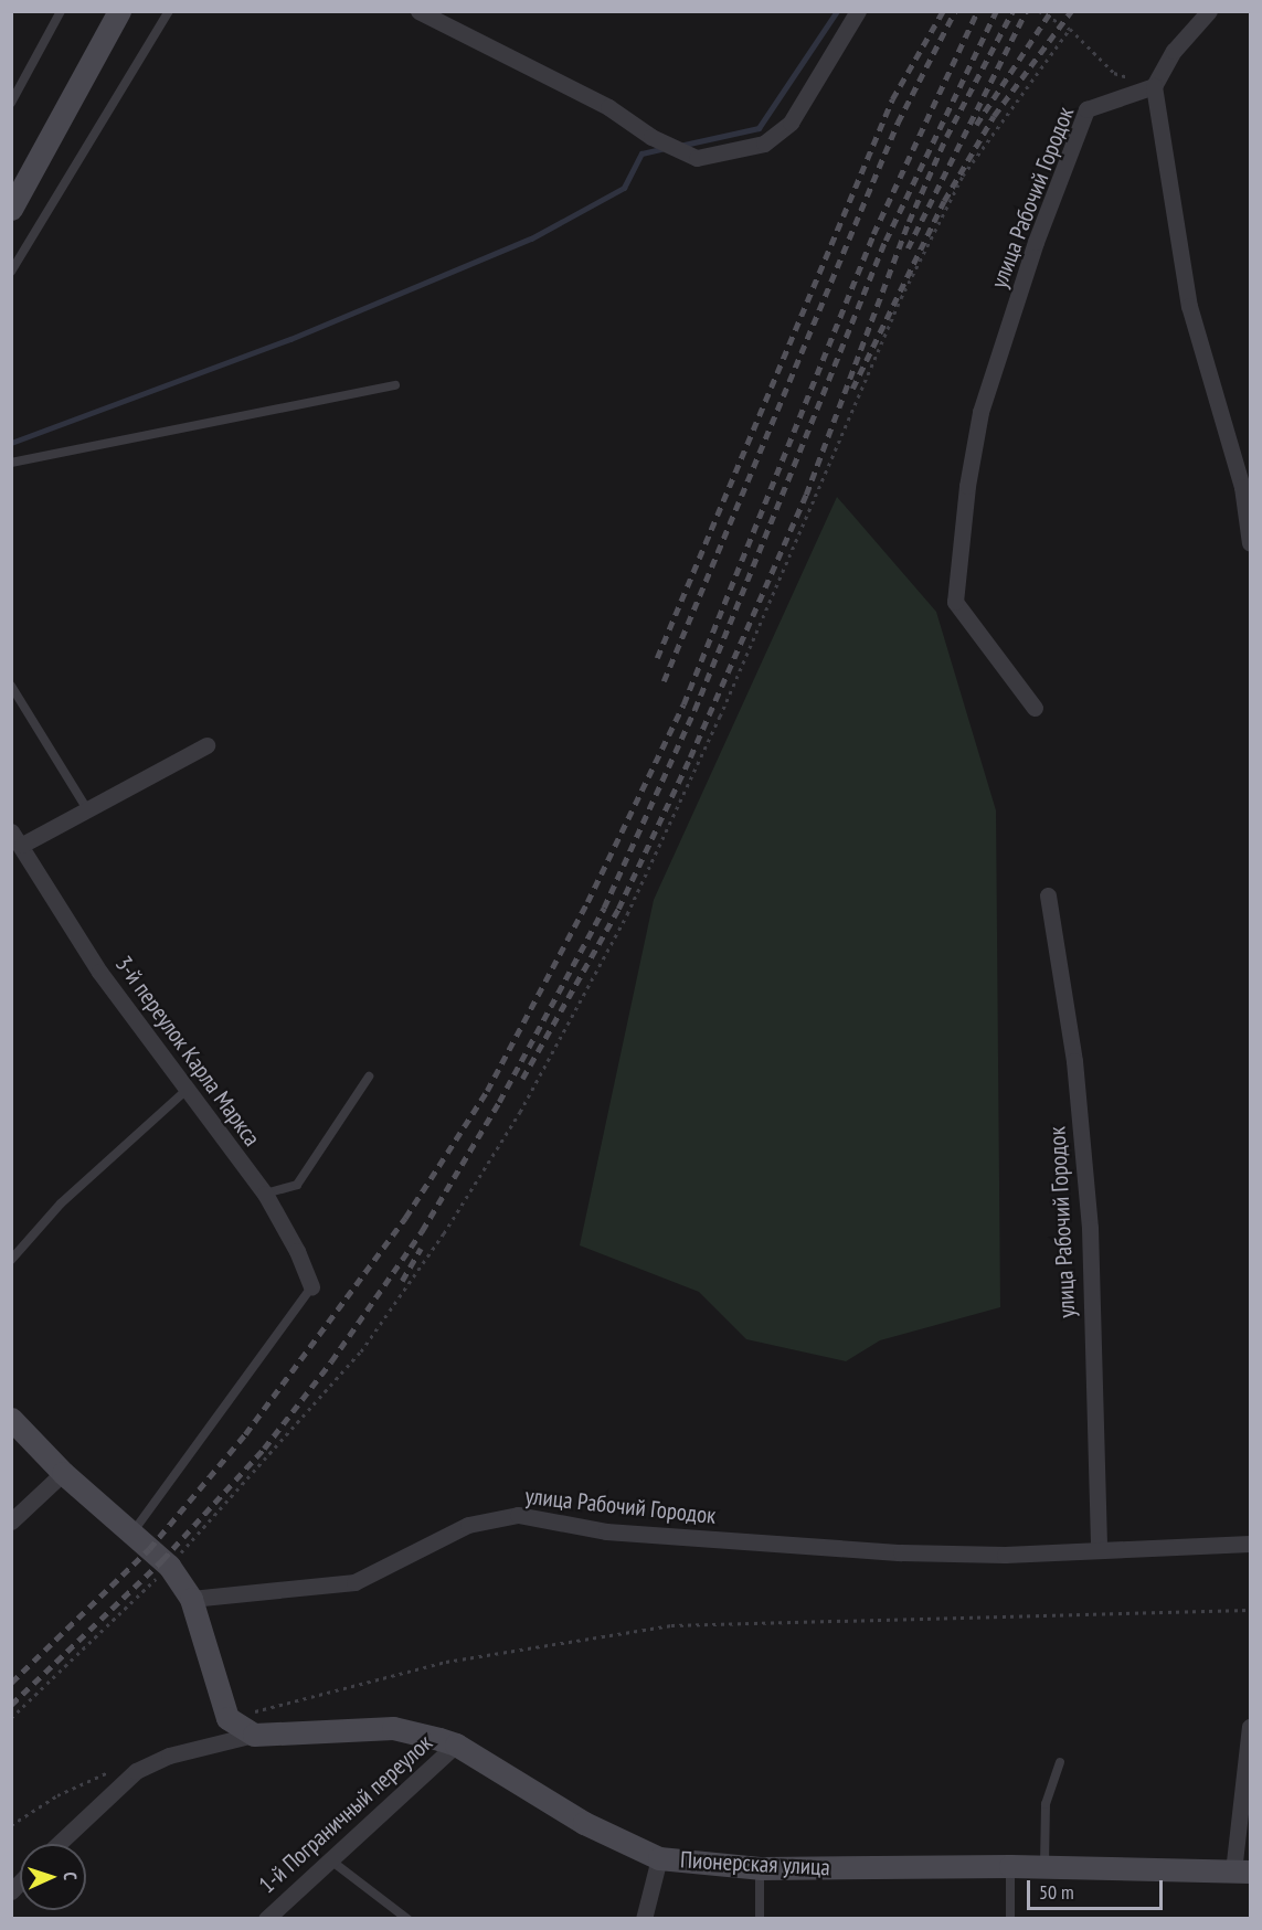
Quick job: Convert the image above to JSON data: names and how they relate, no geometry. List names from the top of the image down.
{
  "streets": {
    "street": [
      "улица Рабочий Городок",
      "3-й переулок Карла Маркса",
      "1-й Пограничный переулок",
      "Пионерская улица"
    ]
  },
  "crossings": [
    ["1-й Пограничный переулок", "Пионерская улица"]
  ],
  "scale_bar": "50 m",
  "north": "right"
}
